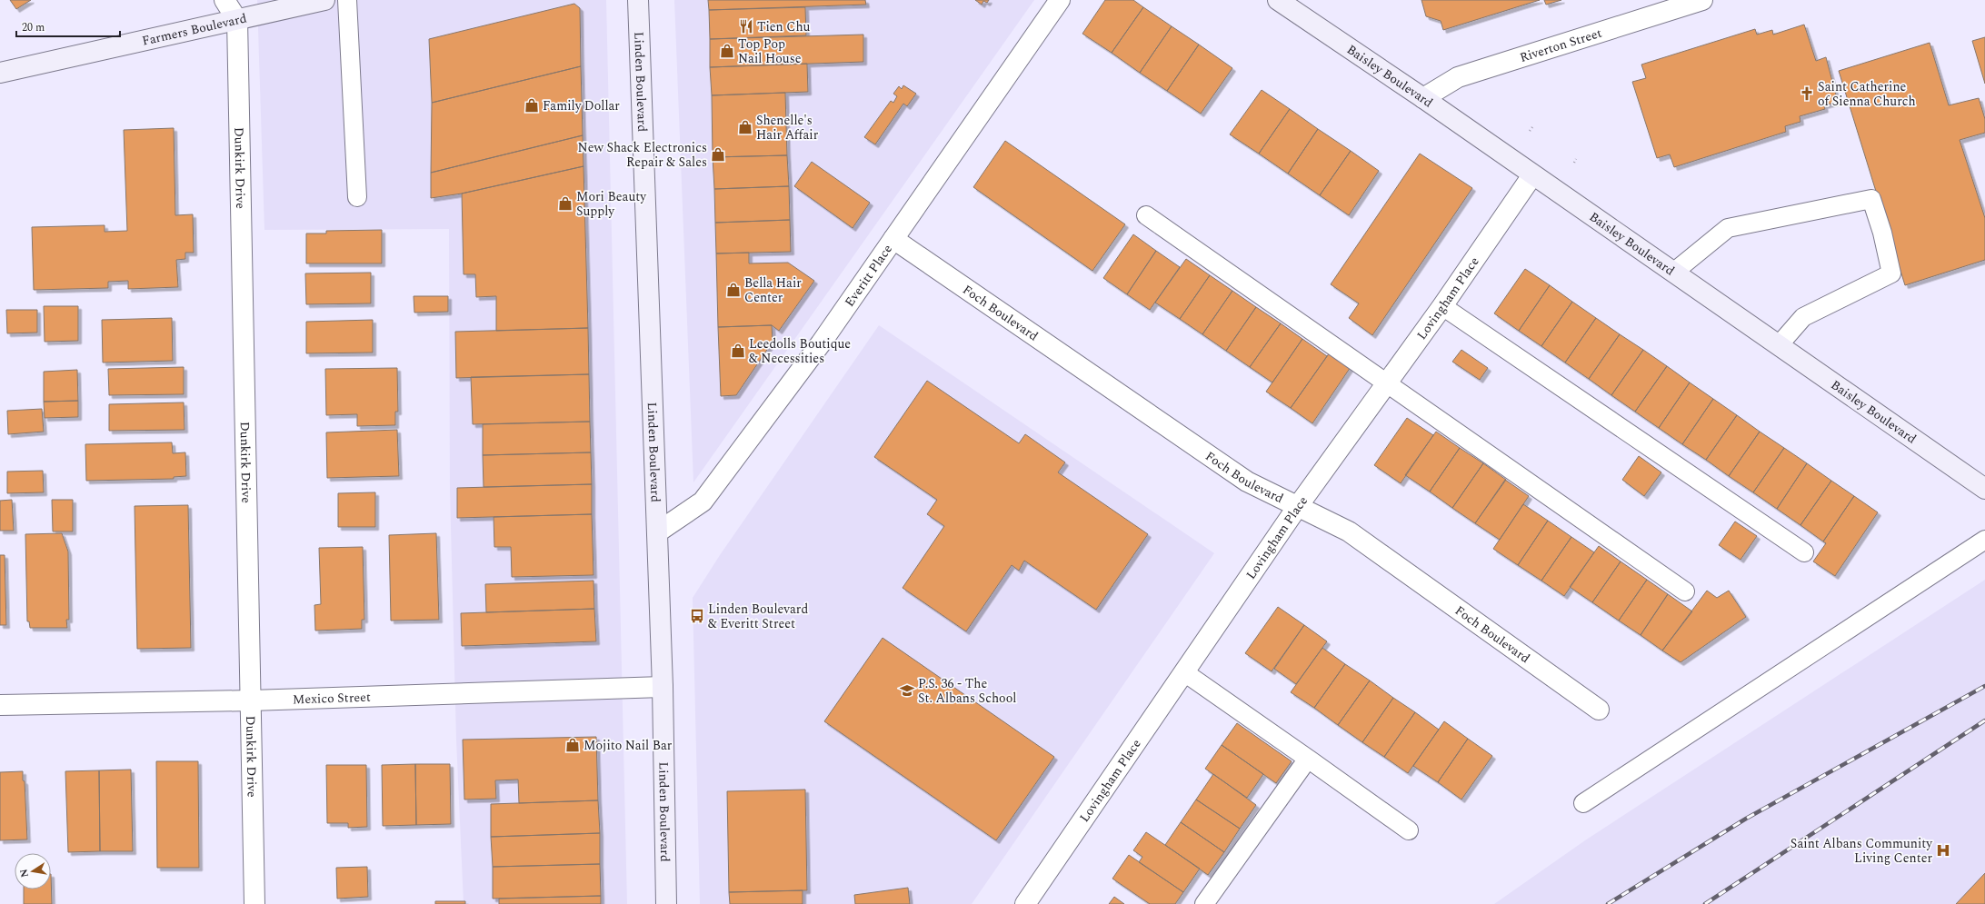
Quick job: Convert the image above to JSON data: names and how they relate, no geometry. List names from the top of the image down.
{
  "streets": {
    "main road": ["Farmers Boulevard", "Baisley Boulevard", "Linden Boulevard"],
    "street": [
      "Riverton Street",
      "Dunkirk Drive",
      "Everitt Place",
      "Lovingham Place",
      "Foch Boulevard",
      "Mexico Street"
    ]
  },
  "crossings": [
    ["Farmers Boulevard", "Dunkirk Drive"],
    ["Riverton Street", "Baisley Boulevard"],
    ["Baisley Boulevard", "Lovingham Place"],
    ["Linden Boulevard", "Everitt Place"],
    ["Linden Boulevard", "Mexico Street"],
    ["Dunkirk Drive", "Mexico Street"],
    ["Everitt Place", "Foch Boulevard"],
    ["Lovingham Place", "Foch Boulevard"]
  ],
  "places": {
    "restaurant": ["Tien Chu"],
    "shop": [
      "Top Pop Nail House",
      "Family Dollar",
      "Shenelle's Hair Affair",
      "New Shack Electronics Repair & Sales",
      "Mori Beauty Supply",
      "Bella Hair Center",
      "Leedolls Boutique & Necessities",
      "Mojito Nail Bar"
    ],
    "church": ["Saint Catherine of Sienna Church"],
    "bus stop": ["Linden Boulevard & Everitt Street"],
    "school or university": ["P.S. 36 - The St. Albans School"],
    "hospital": ["Saint Albans Community Living Center"]
  },
  "scale_bar": "20 m",
  "north": "left"
}
